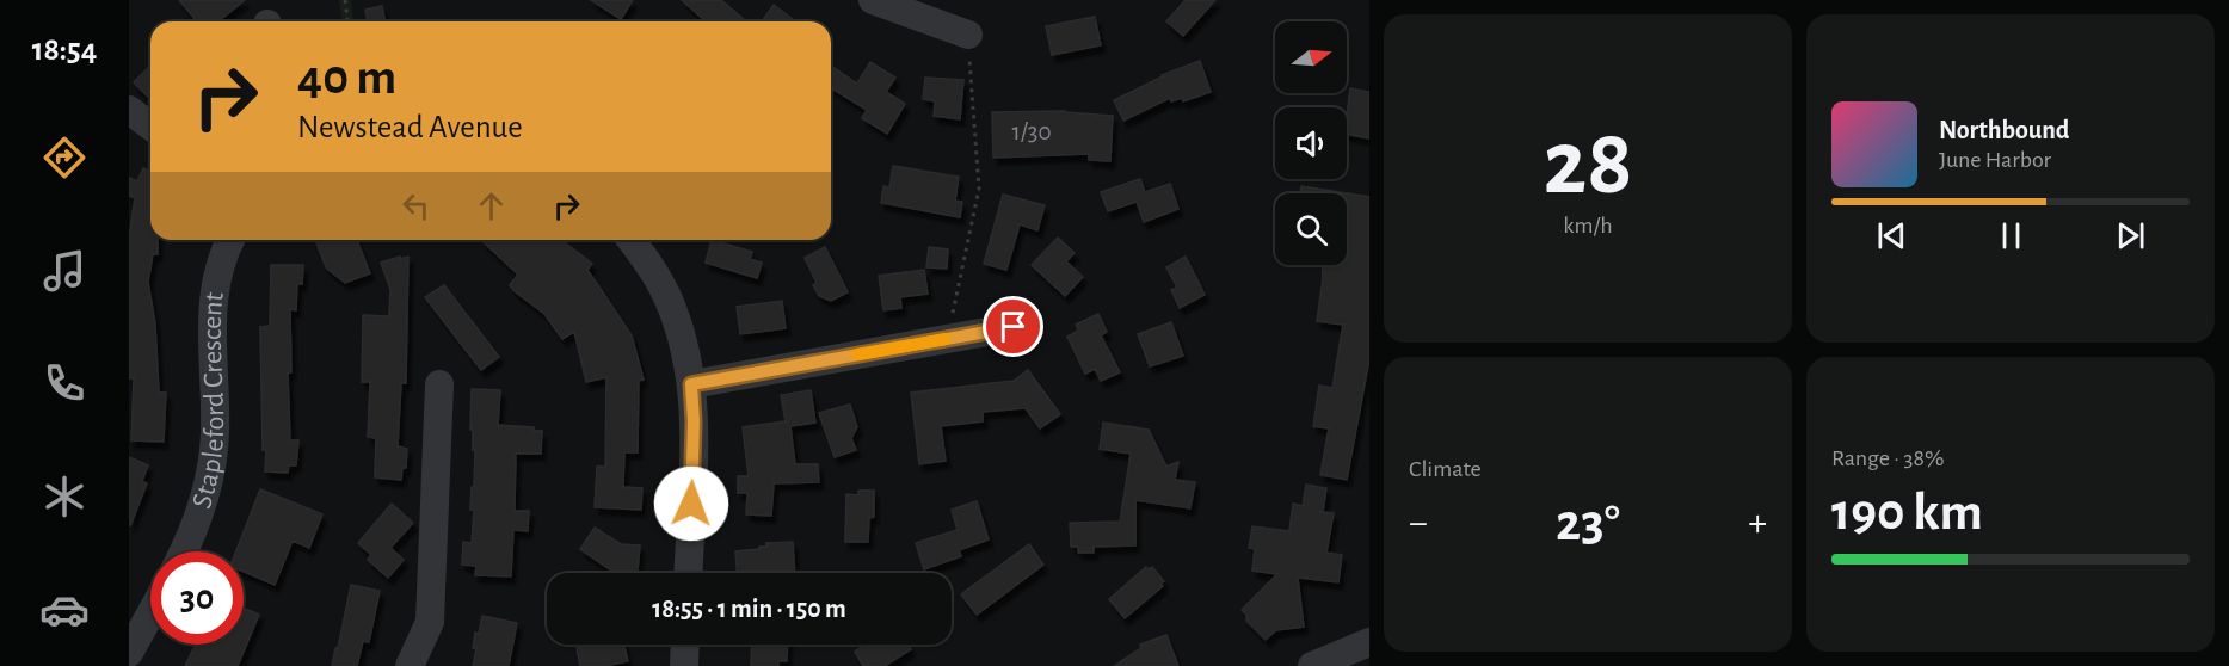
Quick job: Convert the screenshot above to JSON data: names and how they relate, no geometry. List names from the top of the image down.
{
  "streets": {
    "street": ["Stapleford Crescent"]
  },
  "house_numbers": ["1/30"],
  "north": "right",
  "page": {
    "tabs": "18:54",
    "tile": [
      ["28", "km/h"],
      "Climate",
      ["Range · 38%", "190 km"]
    ],
    "turn": ["40 m", "Newstead Avenue"],
    "song": ["Northbound", "June Harbor"],
    "heat": ["−", "23°", "+"],
    "limit": "30",
    "trip": "18:55 · 1 min · 150 m"
  }
}
